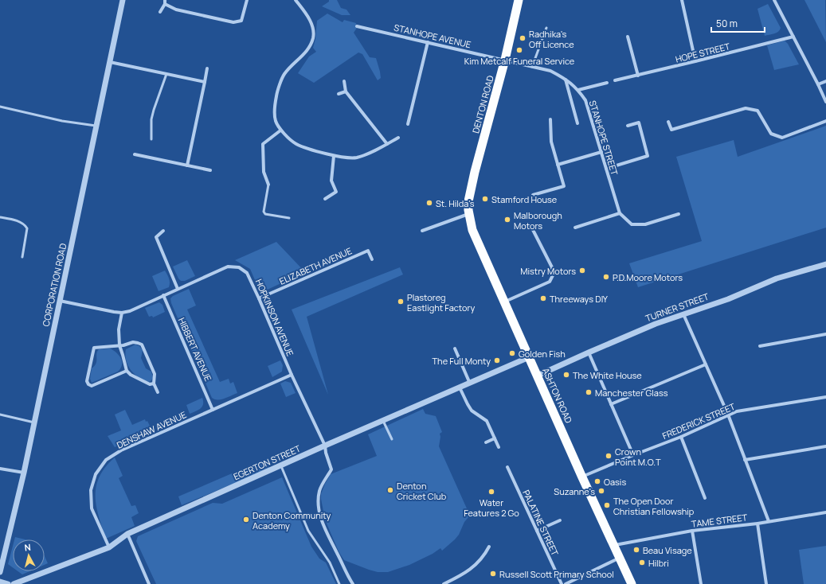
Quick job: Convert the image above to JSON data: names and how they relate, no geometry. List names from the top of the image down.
{
  "streets": {
    "highway": ["DENTON ROAD", "ASHTON ROAD"],
    "street": [
      "STANHOPE AVENUE",
      "HOPE STREET",
      "STANHOPE STREET",
      "ELIZABETH AVENUE",
      "CORPORATION ROAD",
      "TURNER STREET",
      "HOPKINSON AVENUE",
      "HIBBERT AVENUE",
      "FREDERICK STREET",
      "DENSHAW AVENUE",
      "EGERTON STREET",
      "TAME STREET",
      "PALATINE STREET"
    ]
  },
  "crossings": [
    ["STANHOPE AVENUE", "DENTON ROAD"],
    ["STANHOPE AVENUE", "STANHOPE STREET"],
    ["DENTON ROAD", "STANHOPE STREET"],
    ["DENTON ROAD", "ASHTON ROAD"],
    ["ELIZABETH AVENUE", "HOPKINSON AVENUE"],
    ["TURNER STREET", "ASHTON ROAD"],
    ["HOPKINSON AVENUE", "HIBBERT AVENUE"],
    ["HOPKINSON AVENUE", "DENSHAW AVENUE"],
    ["HOPKINSON AVENUE", "EGERTON STREET"],
    ["HIBBERT AVENUE", "DENSHAW AVENUE"],
    ["ASHTON ROAD", "FREDERICK STREET"],
    ["ASHTON ROAD", "EGERTON STREET"],
    ["ASHTON ROAD", "TAME STREET"],
    ["DENSHAW AVENUE", "EGERTON STREET"]
  ],
  "places": [
    "Radhika's Off Licence",
    "Kim Metcalf Funeral Service",
    "Stamford House",
    "St. Hilda's",
    "Malborough Motors",
    "Mistry Motors",
    "P.D.Moore Motors",
    "Threeways DIY",
    "Plastoreg Eastlight Factory",
    "Golden Fish",
    "The Full Monty",
    "The White House",
    "Manchester Glass",
    "Crown Point M.O.T",
    "Oasis",
    "Denton Cricket Club",
    "Suzanne's",
    "Water Features 2 Go",
    "The Open Door Christian Fellowship",
    "Denton Community Academy",
    "Beau Visage",
    "Hilbri",
    "Russell Scott Primary School"
  ],
  "scale_bar": "50 m",
  "north": "top"
}
